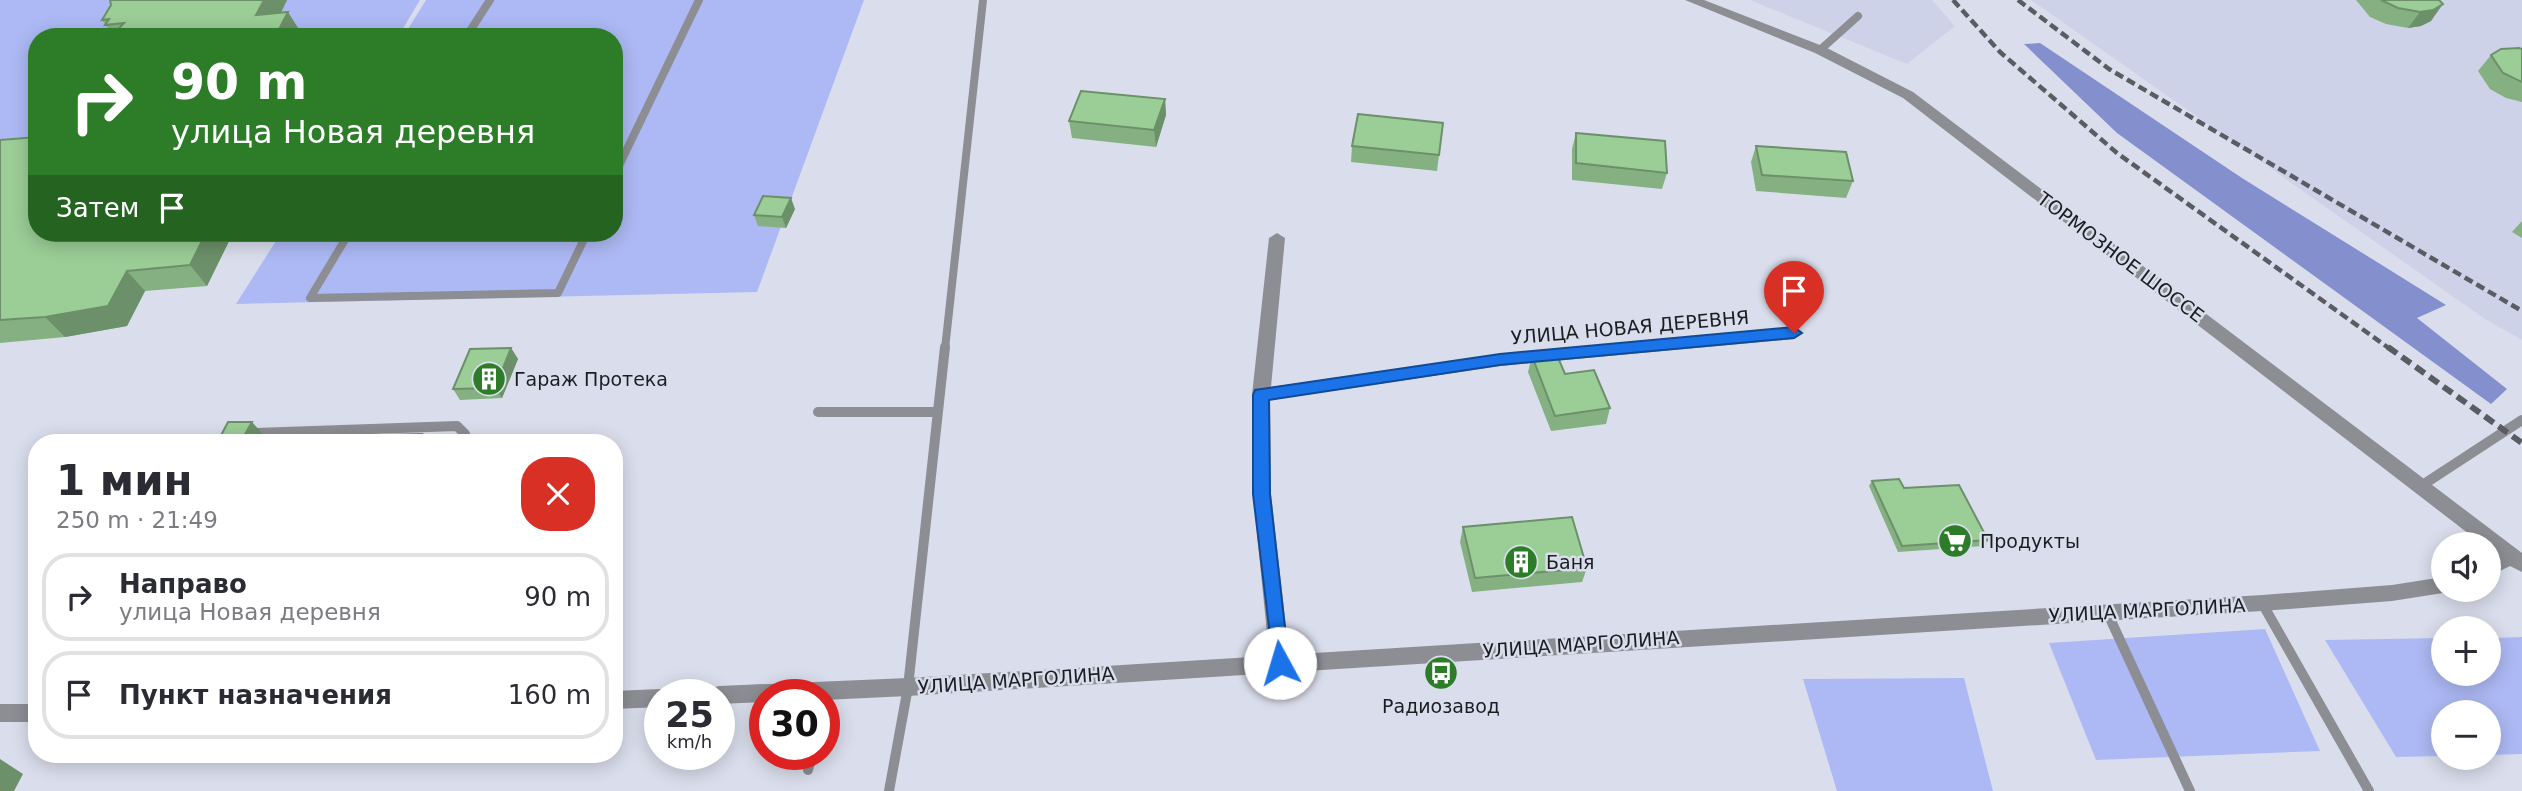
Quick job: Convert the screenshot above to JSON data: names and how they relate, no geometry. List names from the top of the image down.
{
  "streets": {
    "street": ["ТОРМОЗНОЕ ШОССЕ", "УЛИЦА НОВАЯ ДЕРЕВНЯ", "УЛИЦА МАРГОЛИНА"]
  },
  "places": {
    "building": ["Гараж Протека", "Баня"],
    "supermarket": ["Продукты"],
    "bus stop": ["Радиозавод"]
  },
  "page": {
    "turn": ["90 m", "улица Новая деревня"],
    "then": "Затем",
    "heading": ["1 мин", "250 m · 21:49"],
    "map_buttons": ["+", "−"],
    "list": [
      {
        "name": "Направо",
        "note": "улица Новая деревня",
        "value": "90 m"
      },
      {
        "name": "Пункт назначения",
        "value": "160 m"
      }
    ],
    "speed": "25 km/h",
    "limit": "30"
  }
}
